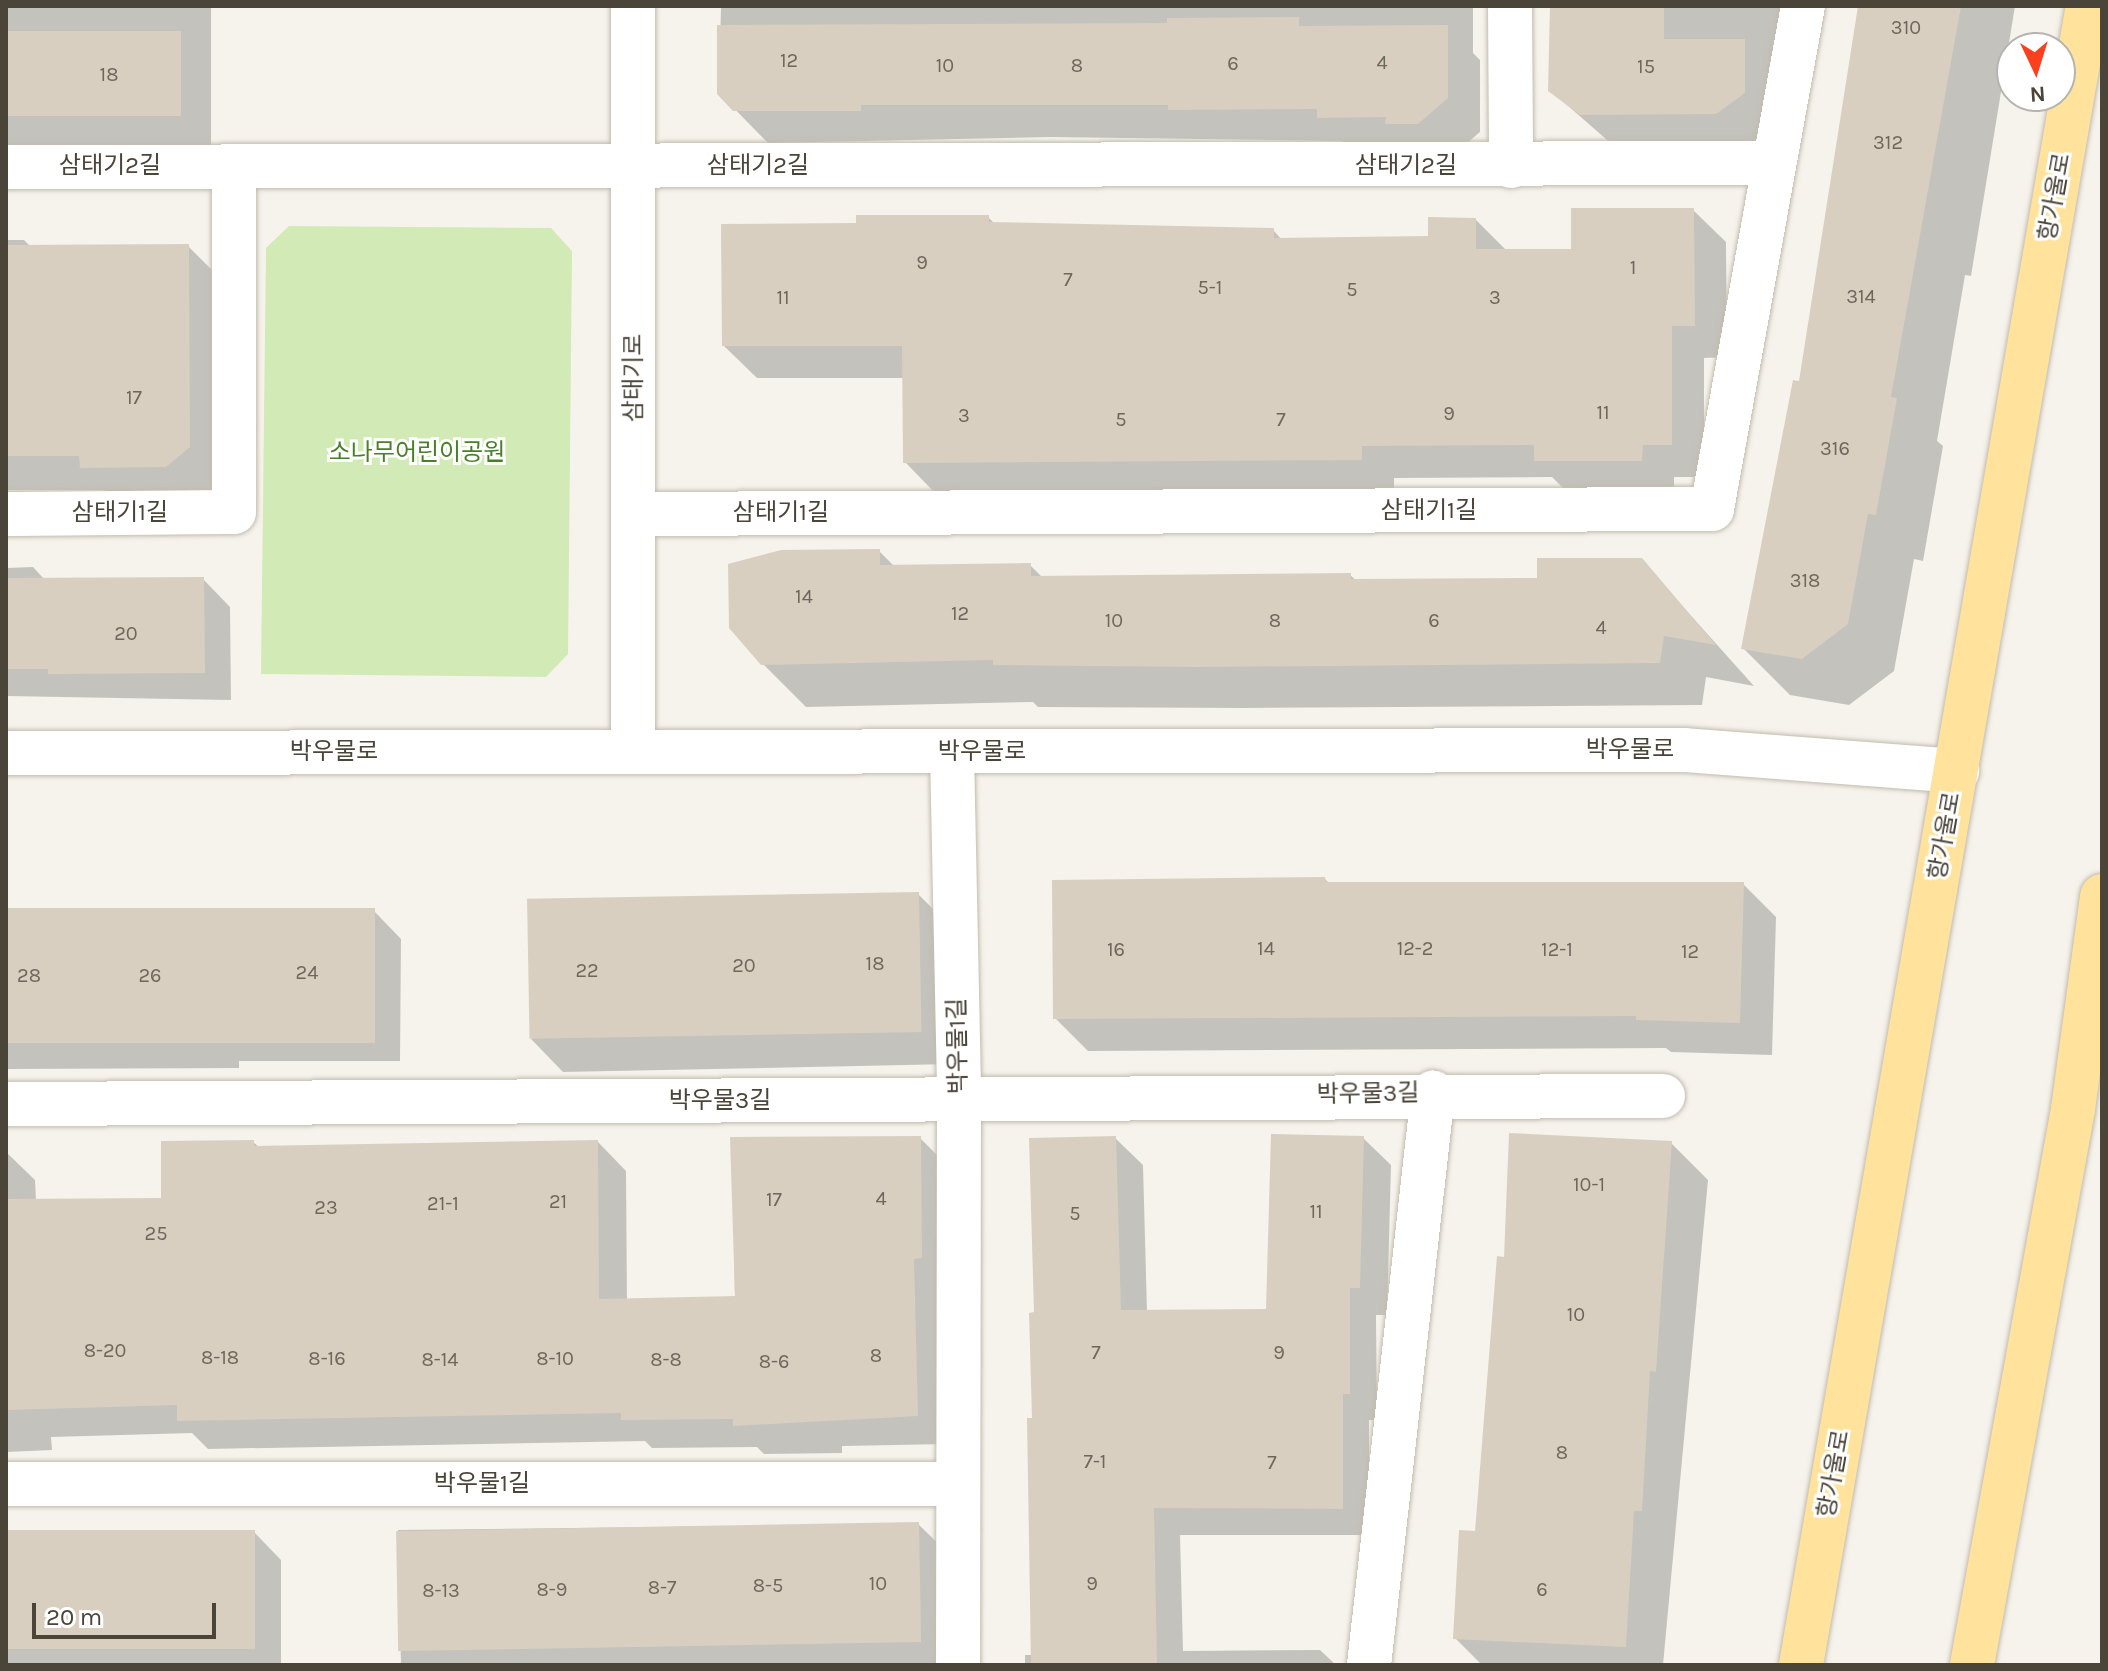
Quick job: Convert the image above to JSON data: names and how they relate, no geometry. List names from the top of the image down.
{
  "streets": {
    "main road": ["항가울로"],
    "street": [
      "삼태기2길",
      "삼태기로",
      "삼태기1길",
      "박우물로",
      "박우물1길",
      "박우물3길"
    ]
  },
  "crossings": [
    ["삼태기2길", "삼태기로"],
    ["삼태기2길", "삼태기1길"],
    ["항가울로", "박우물로"],
    ["삼태기로", "삼태기1길"],
    ["삼태기로", "박우물로"],
    ["박우물로", "박우물1길"],
    ["박우물1길", "박우물3길"]
  ],
  "parks": ["소나무어린이공원"],
  "house_numbers": [
    "310",
    "12",
    "4",
    "6",
    "10",
    "8",
    "15",
    "18",
    "312",
    "9",
    "1",
    "7",
    "5-1",
    "5",
    "314",
    "11",
    "3",
    "17",
    "11",
    "9",
    "3",
    "5",
    "7",
    "316",
    "318",
    "14",
    "12",
    "10",
    "8",
    "6",
    "4",
    "20",
    "14",
    "12-2",
    "16",
    "12-1",
    "12",
    "18",
    "20",
    "22",
    "24",
    "28",
    "26",
    "10-1",
    "4",
    "17",
    "21",
    "21-1",
    "23",
    "11",
    "5",
    "25",
    "10",
    "8-20",
    "7",
    "9",
    "8",
    "8-18",
    "8-16",
    "8-10",
    "8-14",
    "8-8",
    "8-6",
    "8",
    "7-1",
    "7",
    "10",
    "9",
    "8-5",
    "8-7",
    "8-9",
    "6",
    "8-13"
  ],
  "scale_bar": "20 m",
  "north": "bottom"
}
